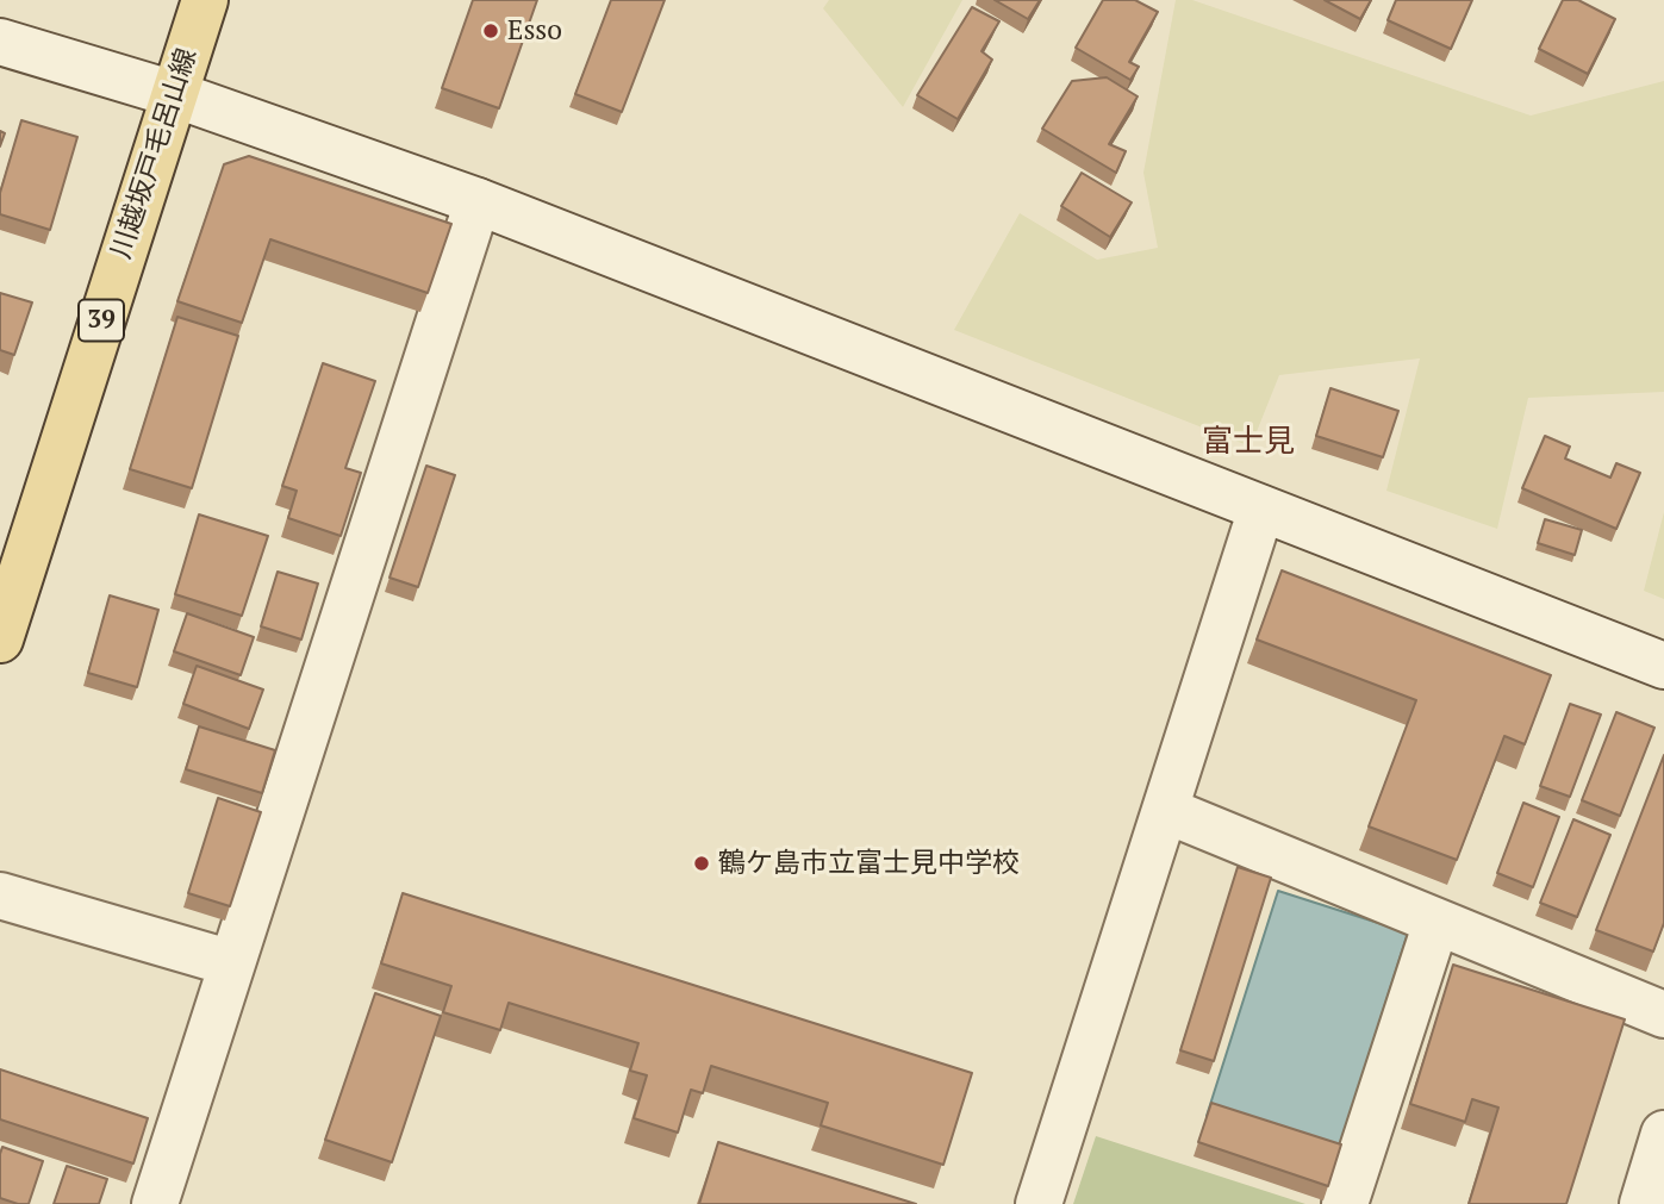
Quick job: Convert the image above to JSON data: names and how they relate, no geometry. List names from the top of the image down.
{
  "streets": {
    "main road": ["川越坂戸毛呂山線", "39"]
  },
  "districts": ["富士見"],
  "places": ["Esso", "鶴ケ島市立富士見中学校"]
}
